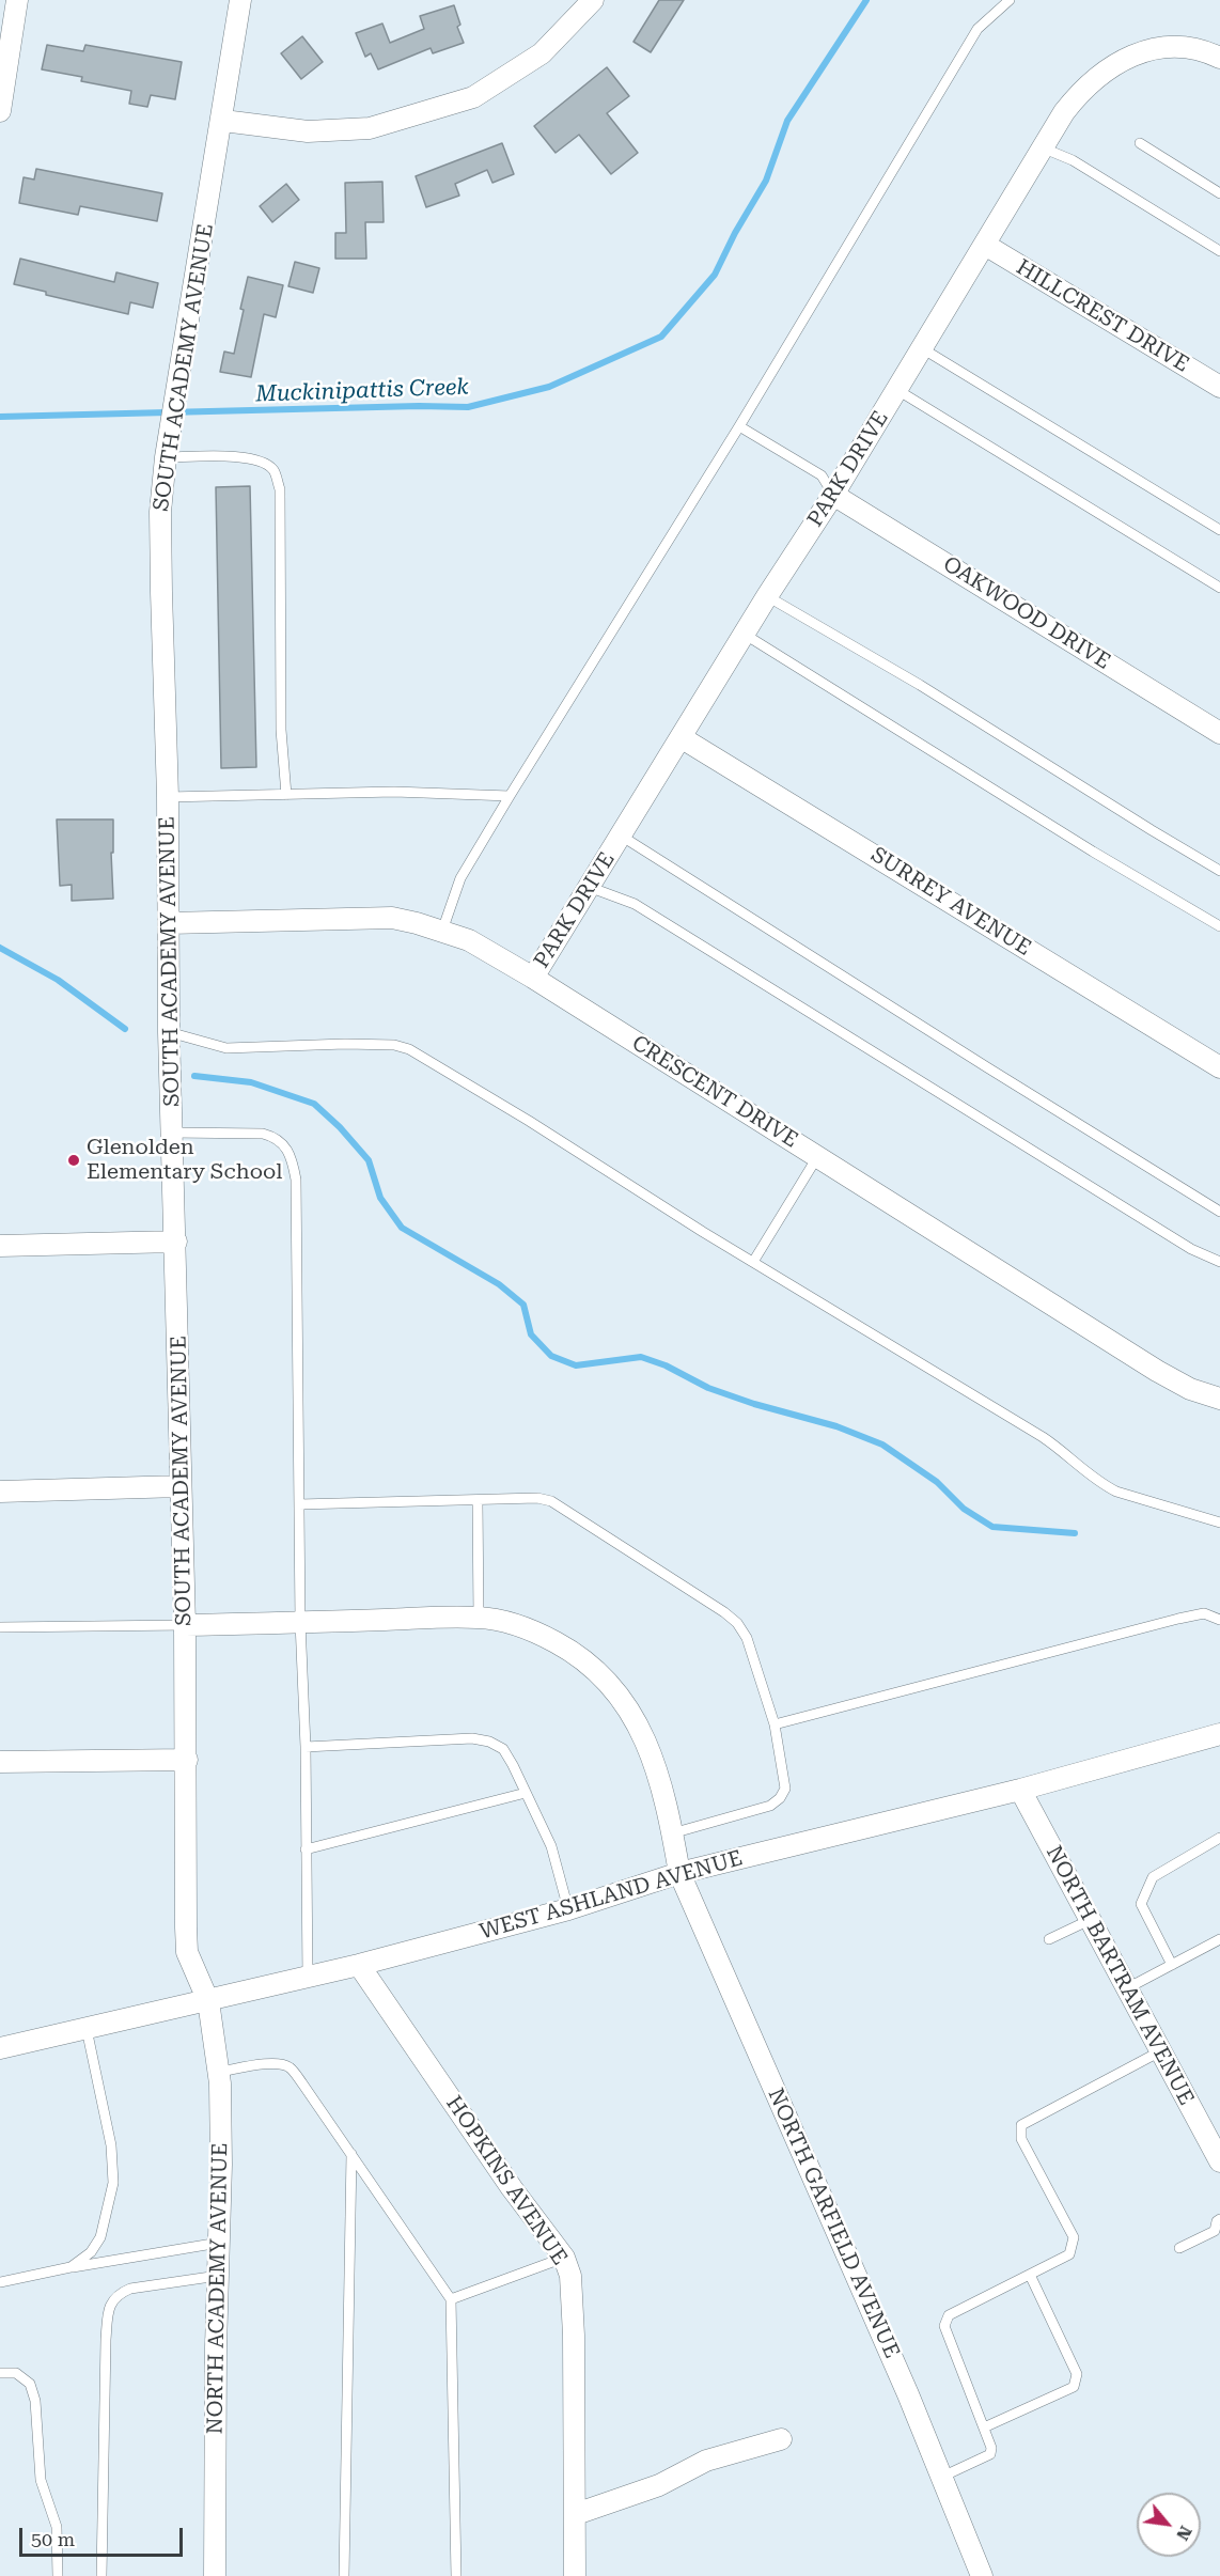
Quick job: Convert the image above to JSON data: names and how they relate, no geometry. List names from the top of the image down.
{
  "streets": {
    "street": [
      "HILLCREST DRIVE",
      "SOUTH ACADEMY AVENUE",
      "PARK DRIVE",
      "OAKWOOD DRIVE",
      "SURREY AVENUE",
      "CRESCENT DRIVE",
      "WEST ASHLAND AVENUE",
      "NORTH BARTRAM AVENUE",
      "HOPKINS AVENUE",
      "NORTH GARFIELD AVENUE",
      "NORTH ACADEMY AVENUE"
    ]
  },
  "crossings": [
    ["HILLCREST DRIVE", "PARK DRIVE"],
    ["SOUTH ACADEMY AVENUE", "CRESCENT DRIVE"],
    ["SOUTH ACADEMY AVENUE", "WEST ASHLAND AVENUE"],
    ["SOUTH ACADEMY AVENUE", "NORTH GARFIELD AVENUE"],
    ["SOUTH ACADEMY AVENUE", "NORTH ACADEMY AVENUE"],
    ["PARK DRIVE", "OAKWOOD DRIVE"],
    ["PARK DRIVE", "SURREY AVENUE"],
    ["PARK DRIVE", "CRESCENT DRIVE"],
    ["WEST ASHLAND AVENUE", "NORTH BARTRAM AVENUE"],
    ["WEST ASHLAND AVENUE", "HOPKINS AVENUE"],
    ["WEST ASHLAND AVENUE", "NORTH GARFIELD AVENUE"],
    ["WEST ASHLAND AVENUE", "NORTH ACADEMY AVENUE"]
  ],
  "water": ["Muckinipattis Creek"],
  "places": ["Glenolden Elementary School"],
  "scale_bar": "50 m",
  "north": "bottom right"
}
